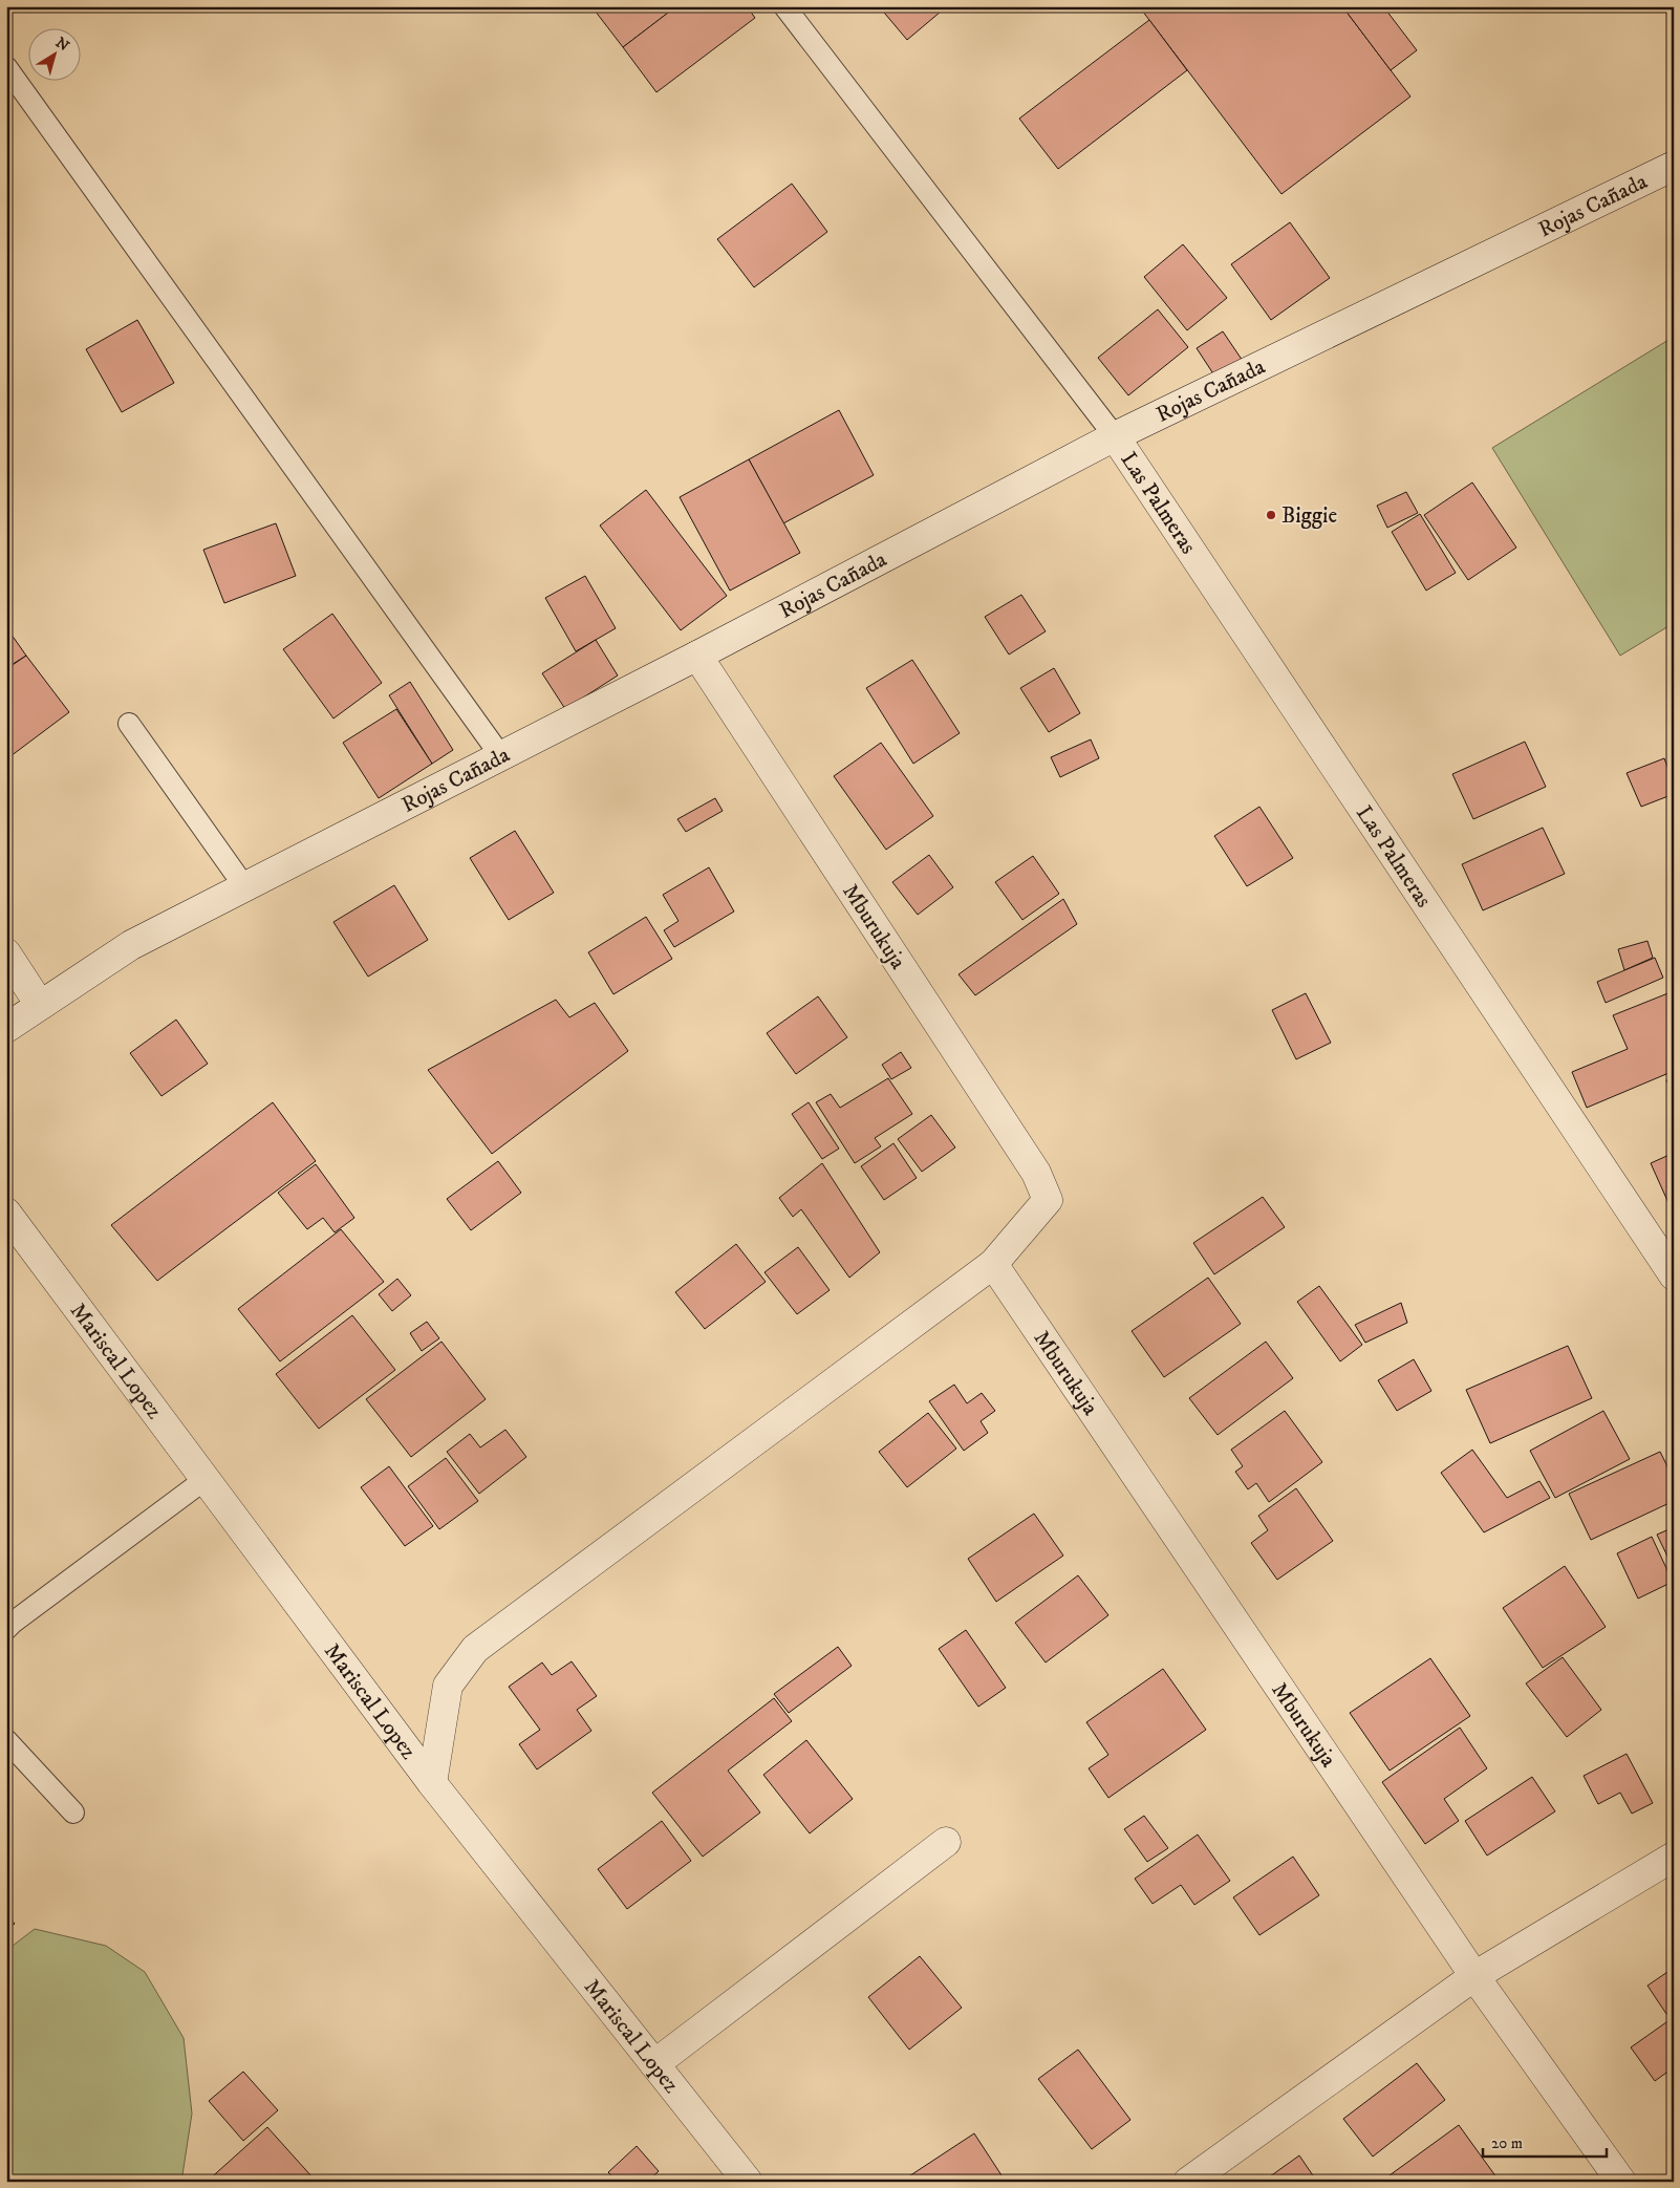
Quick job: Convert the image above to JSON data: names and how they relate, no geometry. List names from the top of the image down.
{
  "streets": {
    "street": [
      "Rojas Cañada",
      "Las Palmeras",
      "Mburukuja",
      "Mariscal Lopez"
    ]
  },
  "crossings": [
    ["Rojas Cañada", "Las Palmeras"],
    ["Rojas Cañada", "Mburukuja"]
  ],
  "places": ["Biggie"],
  "scale_bar": "20 m",
  "north": "top right"
}
